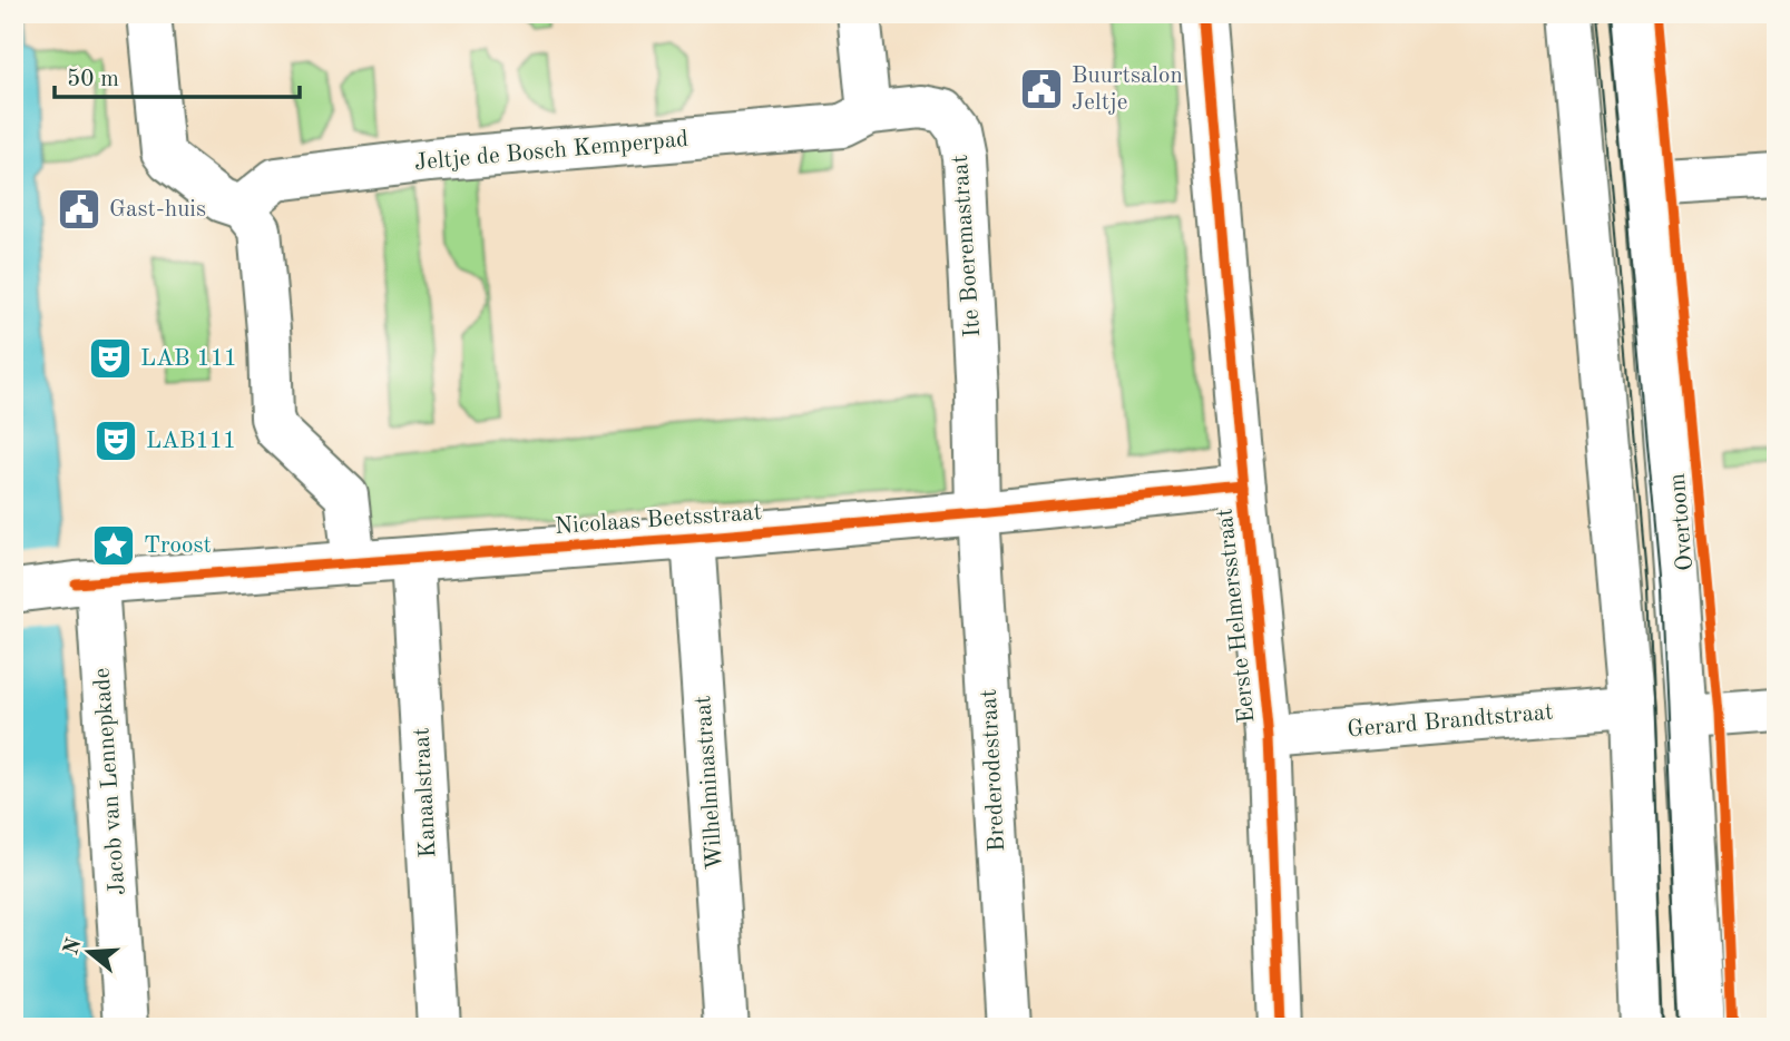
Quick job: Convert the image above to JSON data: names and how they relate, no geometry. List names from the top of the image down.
{
  "streets": {
    "street": [
      "Jeltje de Bosch Kemperpad",
      "Ite Boeremastraat",
      "Nicolaas Beetsstraat",
      "Overtoom",
      "Eerste Helmersstraat",
      "Gerard Brandtstraat",
      "Brederodestraat",
      "Jacob van Lennepkade",
      "Wilhelminastraat",
      "Kanaalstraat"
    ]
  },
  "crossings": [
    ["Jeltje de Bosch Kemperpad", "Ite Boeremastraat"],
    ["Ite Boeremastraat", "Nicolaas Beetsstraat"],
    ["Ite Boeremastraat", "Brederodestraat"],
    ["Nicolaas Beetsstraat", "Eerste Helmersstraat"],
    ["Nicolaas Beetsstraat", "Brederodestraat"],
    ["Nicolaas Beetsstraat", "Jacob van Lennepkade"],
    ["Nicolaas Beetsstraat", "Wilhelminastraat"],
    ["Nicolaas Beetsstraat", "Kanaalstraat"],
    ["Eerste Helmersstraat", "Gerard Brandtstraat"]
  ],
  "places": {
    "public building": ["Buurtsalon Jeltje", "Gast-huis"],
    "theatre": ["LAB 111", "LAB111"],
    "place": ["Troost"]
  },
  "scale_bar": "50 m",
  "north": "left"
}
